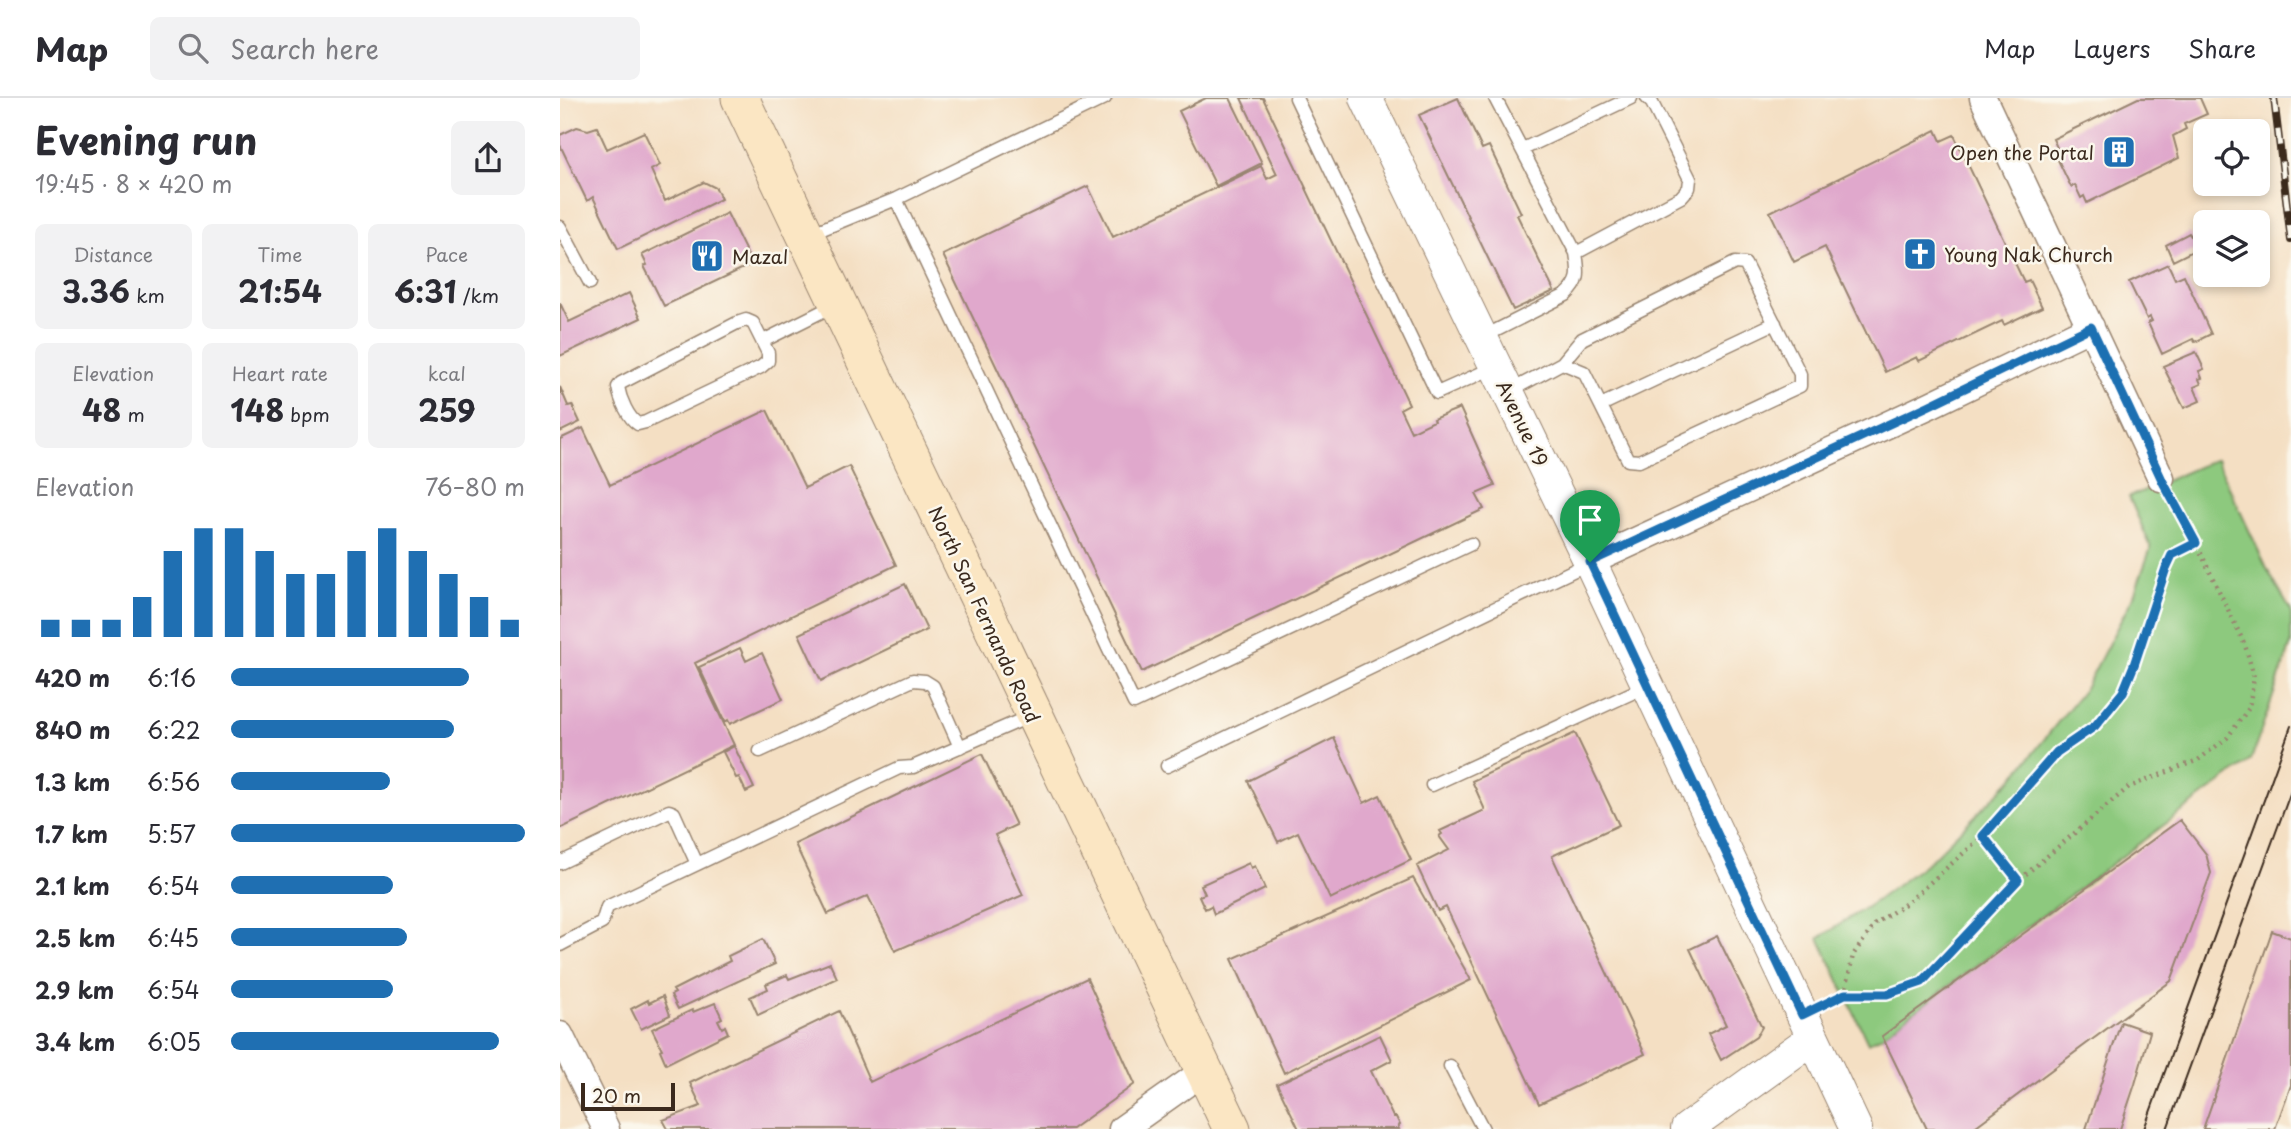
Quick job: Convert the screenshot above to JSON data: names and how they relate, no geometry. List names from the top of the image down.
{
  "streets": {
    "main road": ["North San Fernando Road"],
    "street": ["Avenue 19"]
  },
  "places": {
    "building": ["Open the Portal"],
    "church": ["Young Nak Church"],
    "restaurant": ["Mazal"]
  },
  "scale_bar": "20 m",
  "page": {
    "header": "Map",
    "search": "Search here",
    "nav": ["Map", "Layers", "Share"],
    "heading": ["Evening run", "19:45 · 8 × 420 m"],
    "stats": [
      ["Distance", "3.36 km"],
      ["Time", "21:54"],
      ["Pace", "6:31 /km"],
      ["Elevation", "48 m"],
      ["Heart rate", "148 bpm"],
      ["kcal", "259"]
    ],
    "chart": ["Elevation", "76–80 m"],
    "list": [
      {
        "name": "420 m",
        "note": "6:16"
      },
      {
        "name": "840 m",
        "note": "6:22"
      },
      {
        "name": "1.3 km",
        "note": "6:56"
      },
      {
        "name": "1.7 km",
        "note": "5:57"
      },
      {
        "name": "2.1 km",
        "note": "6:54"
      },
      {
        "name": "2.5 km",
        "note": "6:45"
      },
      {
        "name": "2.9 km",
        "note": "6:54"
      },
      {
        "name": "3.4 km",
        "note": "6:05"
      }
    ],
    "scale": "20 m"
  }
}
